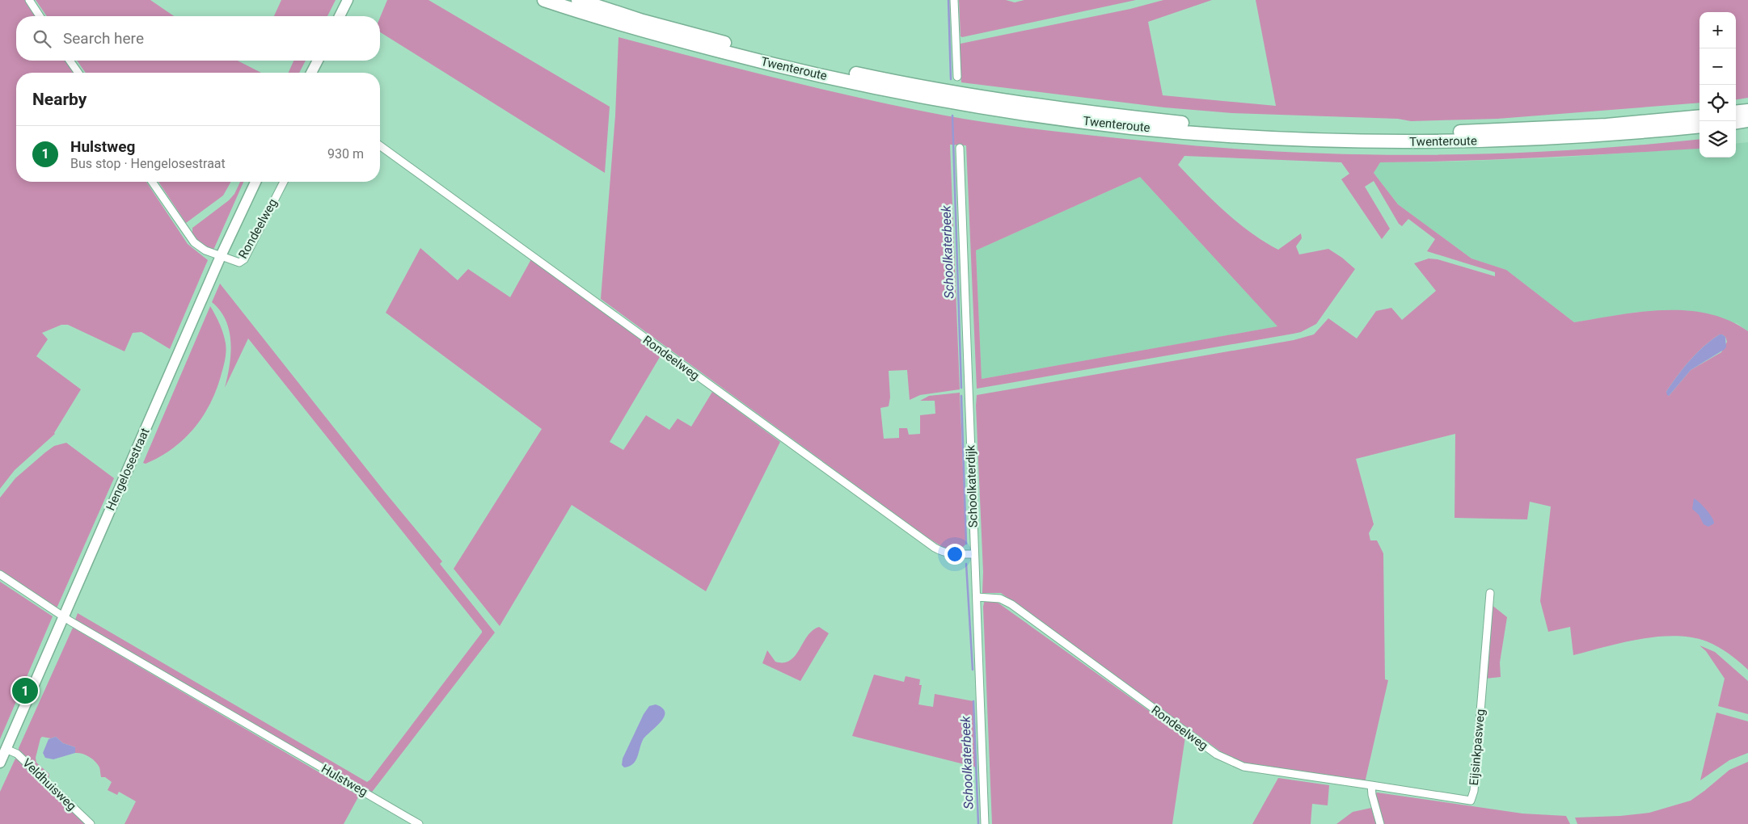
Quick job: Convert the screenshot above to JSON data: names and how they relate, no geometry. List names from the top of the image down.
{
  "streets": {
    "highway": ["Twenteroute"],
    "main road": ["Hengelosestraat"],
    "street": [
      "Rondeelweg",
      "Schoolkaterdijk",
      "Eijsinkpasweg",
      "Hulstweg",
      "Veldhuisweg"
    ]
  },
  "crossings": [
    ["Rondeelweg", "Hengelosestraat"],
    ["Rondeelweg", "Schoolkaterdijk"],
    ["Rondeelweg", "Eijsinkpasweg"],
    ["Hengelosestraat", "Hulstweg"],
    ["Hengelosestraat", "Veldhuisweg"]
  ],
  "water": ["Schoolkaterbeek"],
  "page": {
    "map_buttons": ["+", "−"],
    "search": "Search here",
    "heading": "Nearby",
    "list": [
      {
        "mark": "1",
        "name": "Hulstweg",
        "note": "Bus stop · Hengelosestraat",
        "value": "930 m"
      }
    ],
    "pins": "1"
  }
}
